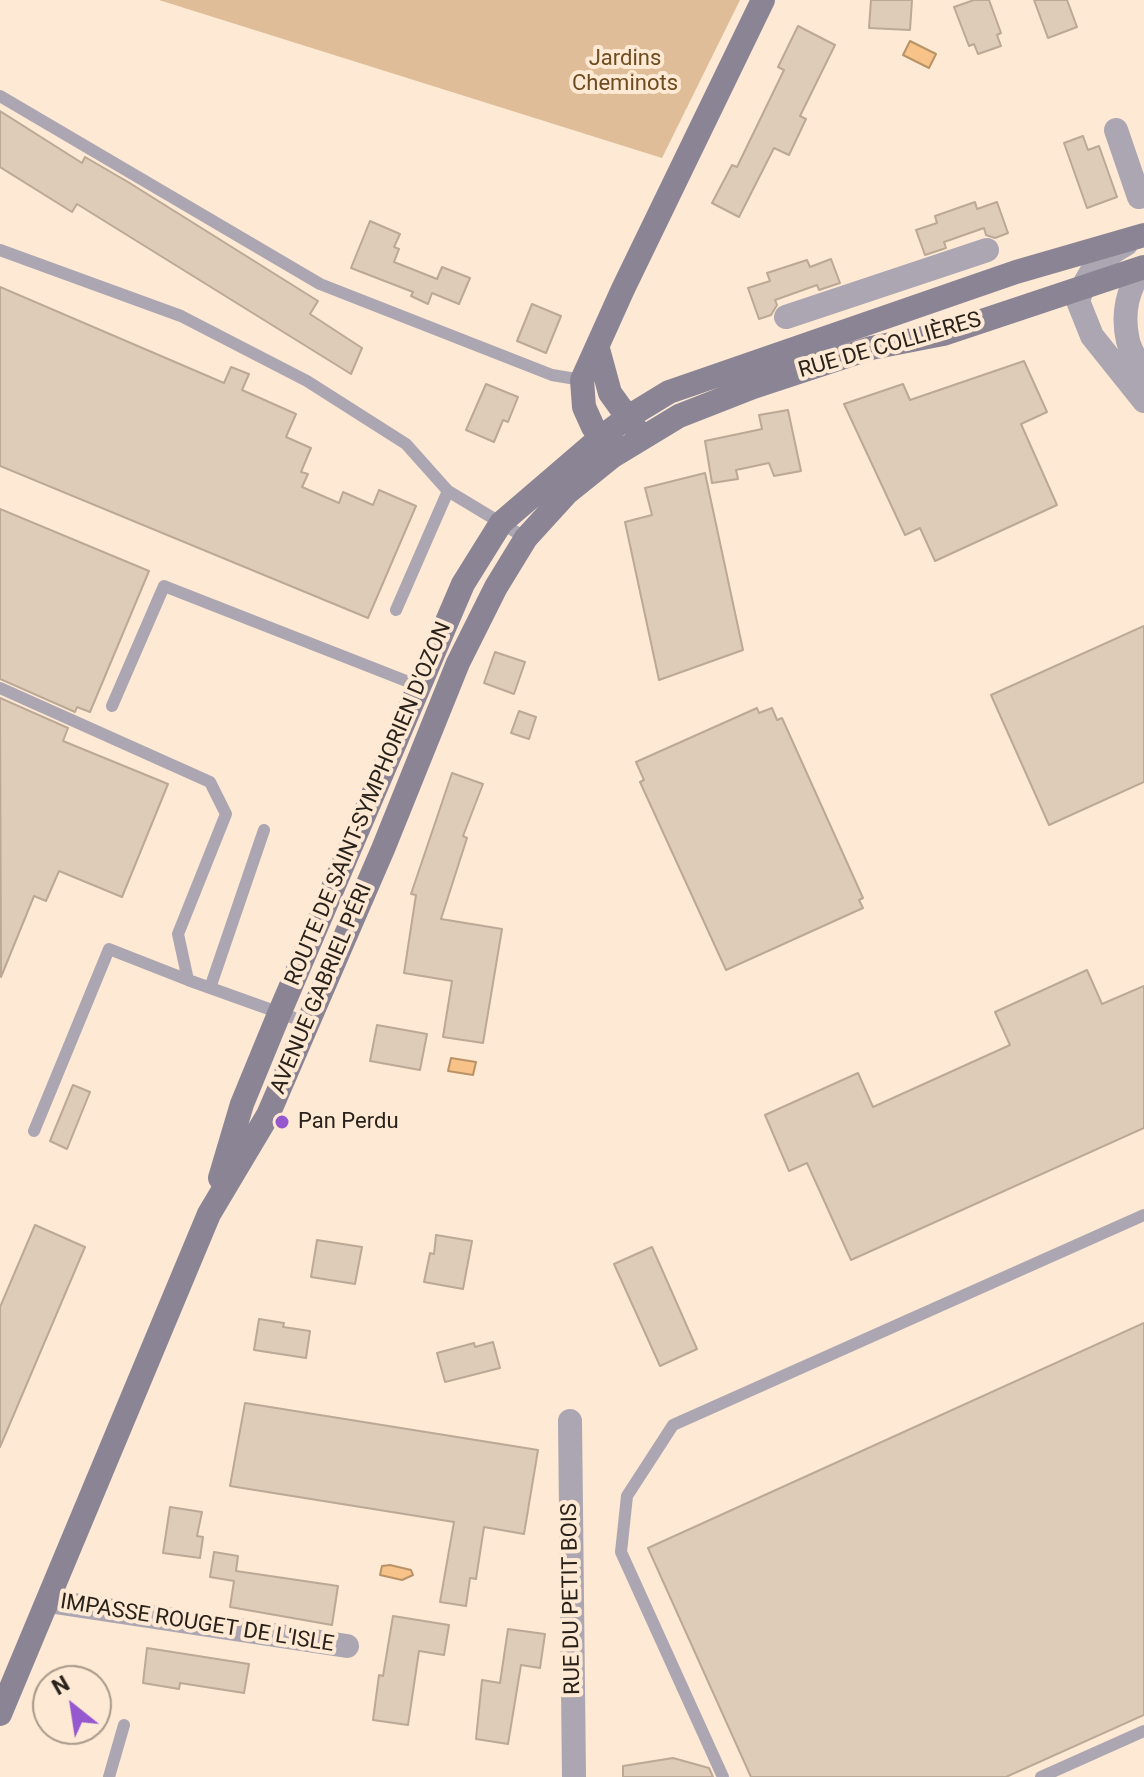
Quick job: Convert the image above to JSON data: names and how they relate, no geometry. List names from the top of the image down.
{
  "streets": {
    "main road": ["RUE DE COLLIÈRES", "ROUTE DE SAINT-SYMPHORIEN D'OZON", "AVENUE GABRIEL PÉRI"],
    "street": ["RUE DU PETIT BOIS", "IMPASSE ROUGET DE L'ISLE"]
  },
  "crossings": [
    ["RUE DE COLLIÈRES", "ROUTE DE SAINT-SYMPHORIEN D'OZON"],
    ["ROUTE DE SAINT-SYMPHORIEN D'OZON", "AVENUE GABRIEL PÉRI"],
    ["AVENUE GABRIEL PÉRI", "IMPASSE ROUGET DE L'ISLE"]
  ],
  "parks": ["Jardins Cheminots"],
  "places": ["Pan Perdu"],
  "north": "top left"
}
